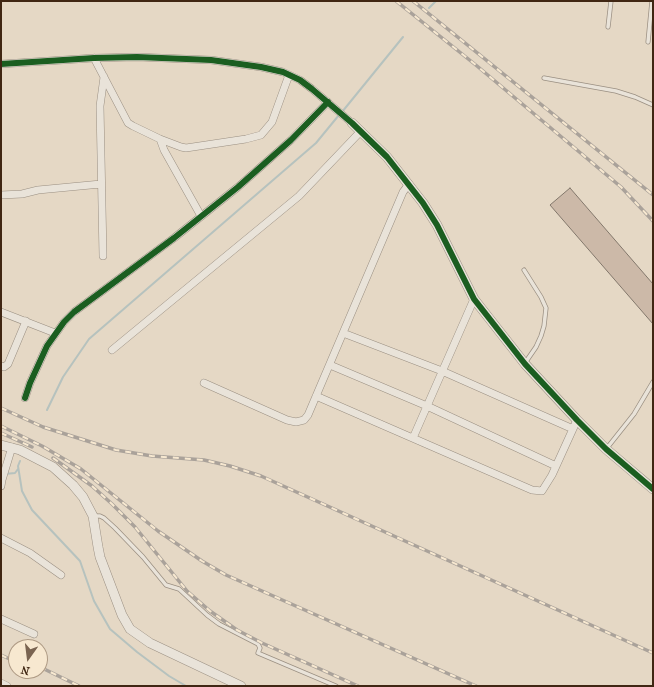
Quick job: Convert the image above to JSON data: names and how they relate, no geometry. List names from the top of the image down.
{
  "north": "bottom"
}
